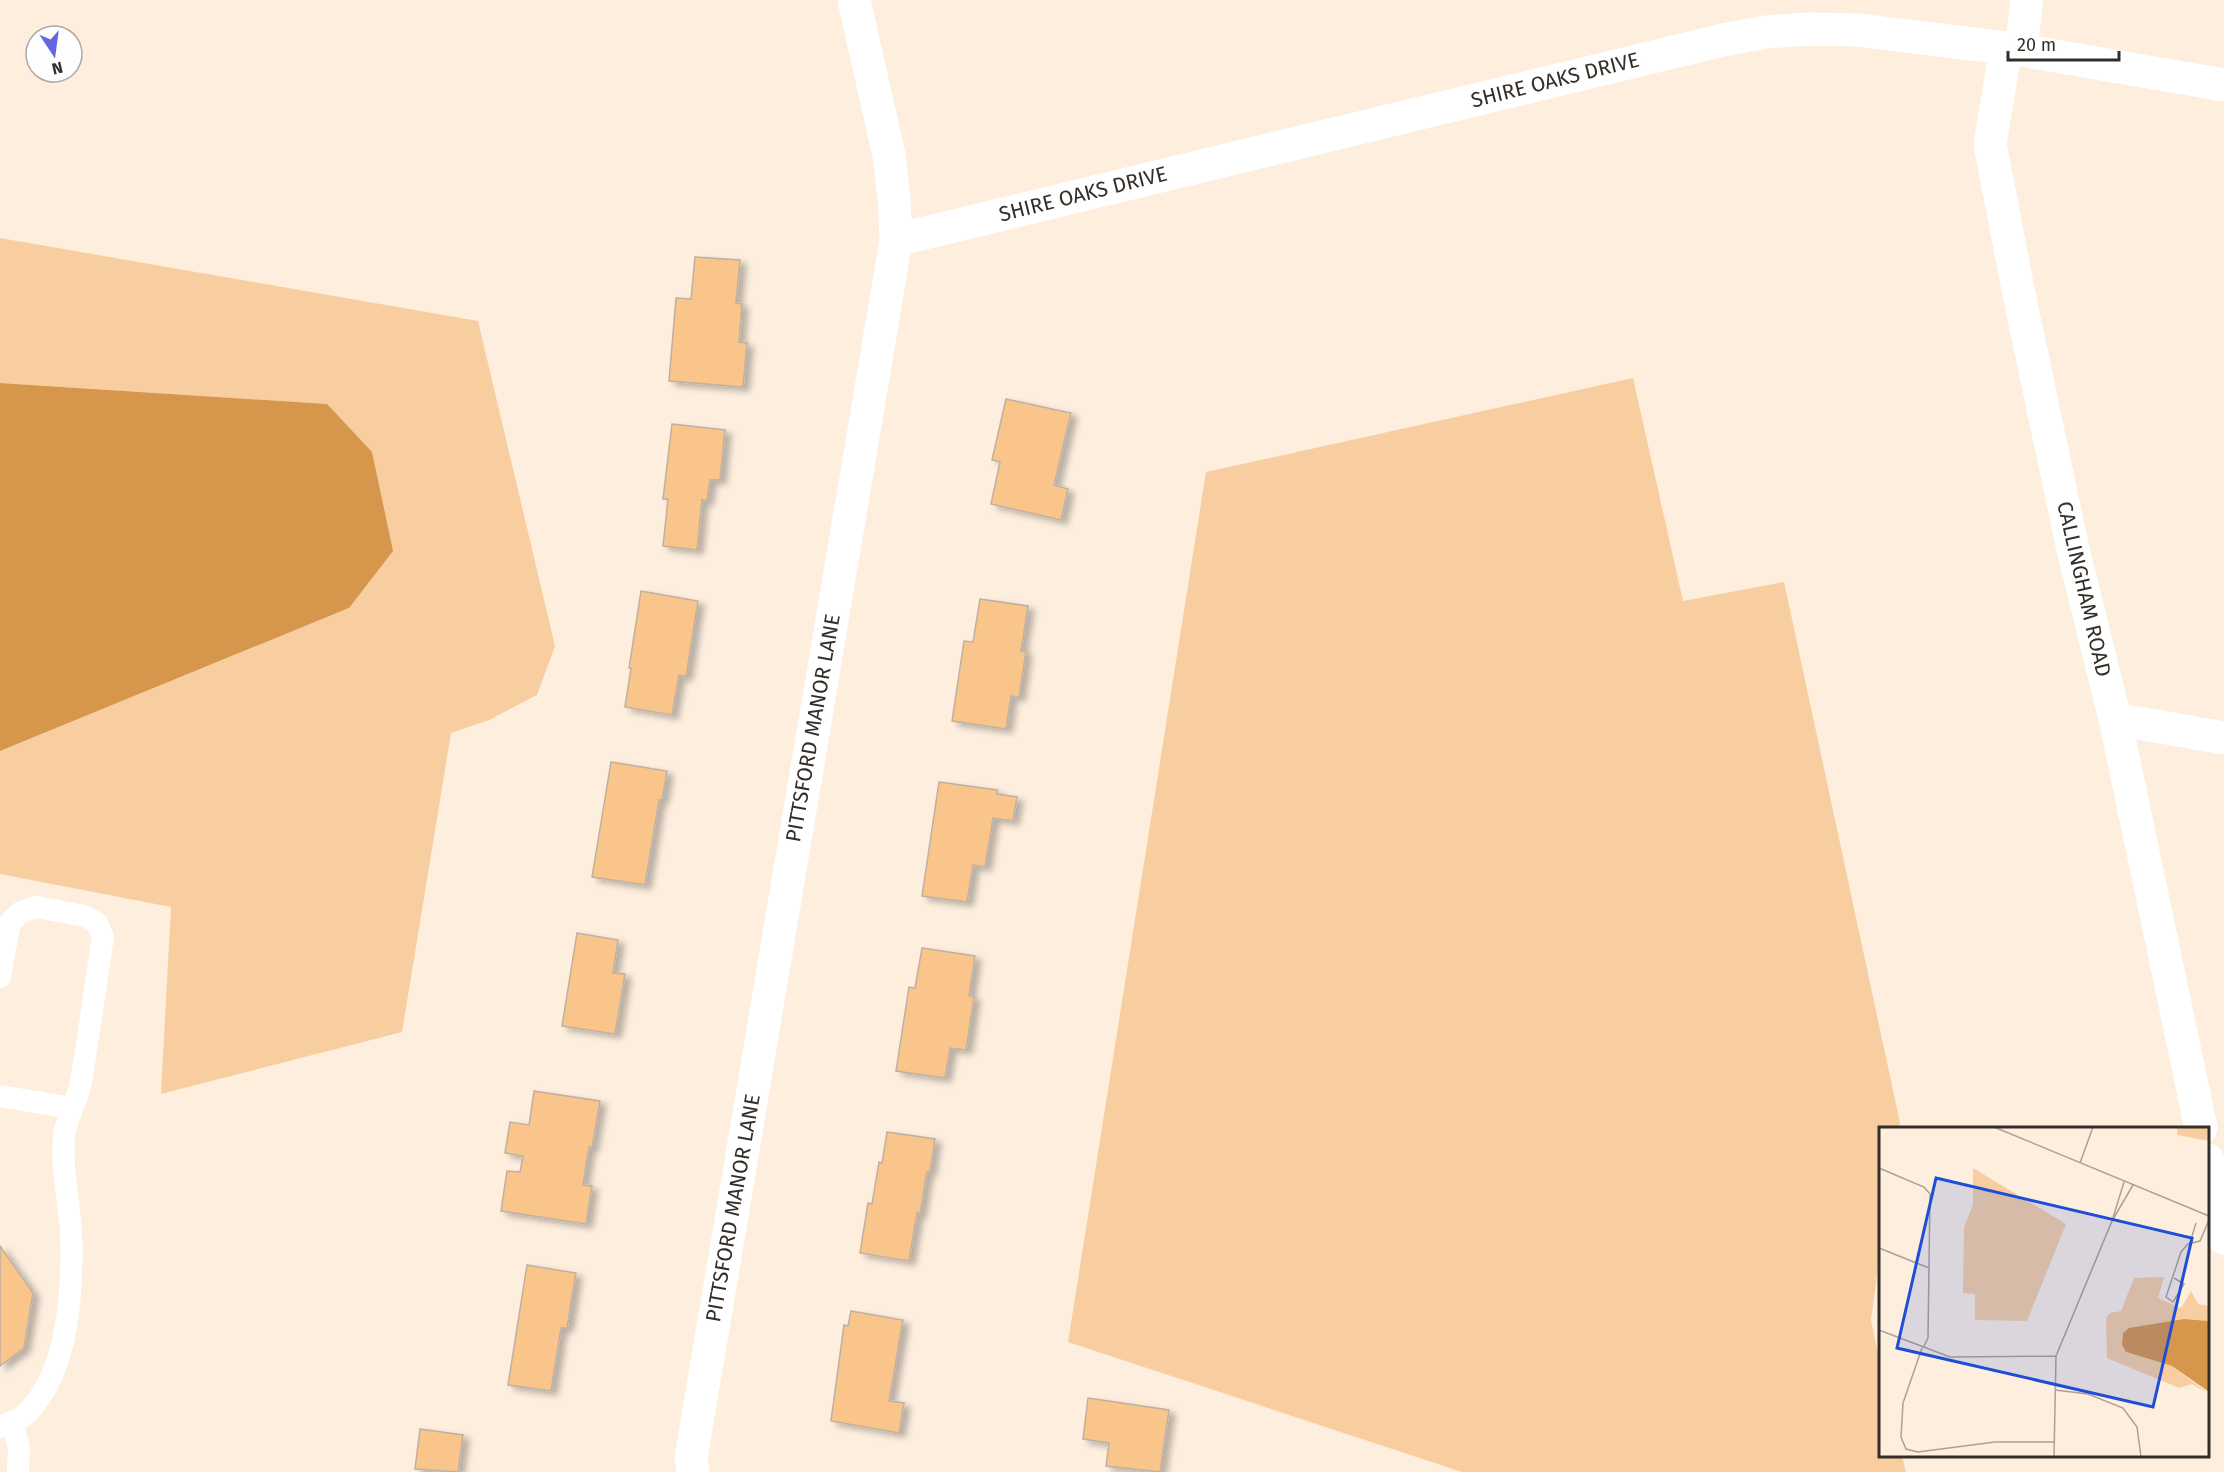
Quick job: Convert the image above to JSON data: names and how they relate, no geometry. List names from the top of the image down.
{
  "streets": {
    "street": ["SHIRE OAKS DRIVE", "CALLINGHAM ROAD", "PITTSFORD MANOR LANE"]
  },
  "crossings": [
    ["SHIRE OAKS DRIVE", "CALLINGHAM ROAD"],
    ["SHIRE OAKS DRIVE", "PITTSFORD MANOR LANE"]
  ],
  "scale_bar": "20 m",
  "north": "bottom"
}
